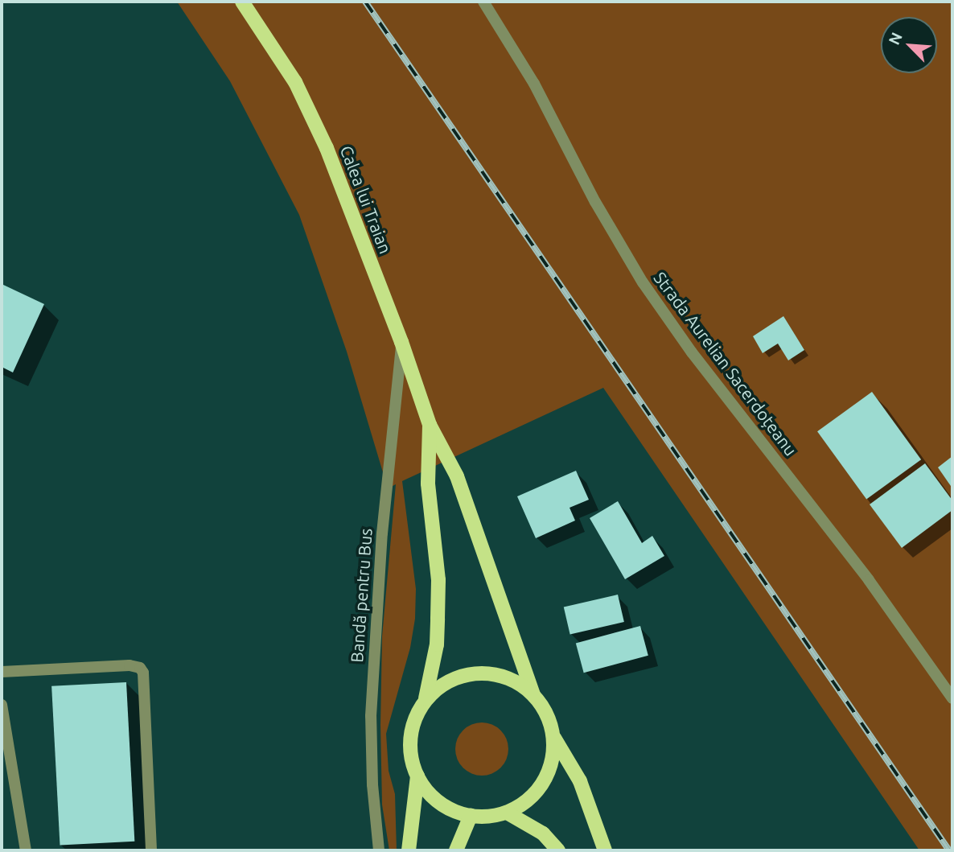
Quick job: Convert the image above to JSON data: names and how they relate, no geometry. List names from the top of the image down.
{
  "streets": {
    "main road": ["Calea lui Traian"],
    "street": ["Strada Aurelian Sacerdoțeanu", "Bandă pentru Bus"]
  },
  "crossings": [
    ["Calea lui Traian", "Bandă pentru Bus"]
  ],
  "north": "top left"
}
